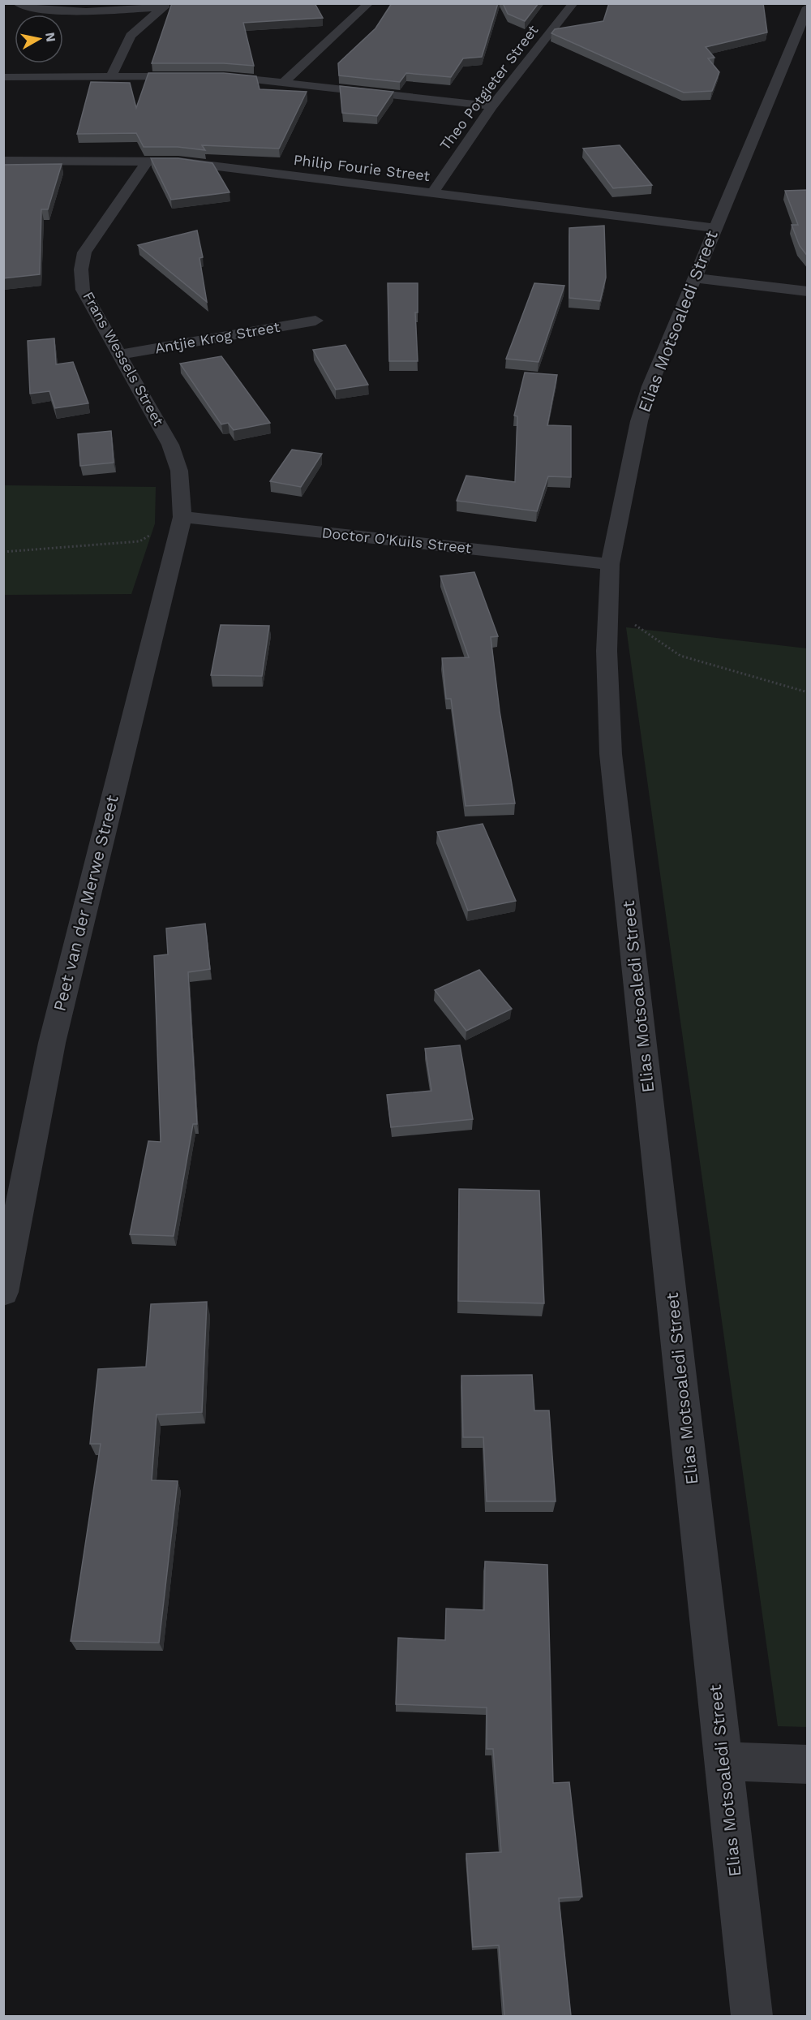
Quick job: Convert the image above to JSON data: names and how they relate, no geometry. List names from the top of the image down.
{
  "streets": {
    "street": [
      "Theo Potgieter Street",
      "Philip Fourie Street",
      "Elias Motsoaledi Street",
      "Antjie Krog Street",
      "Frans Wessels Street",
      "Doctor O'Kuils Street",
      "Peet van der Merwe Street"
    ]
  },
  "crossings": [
    ["Theo Potgieter Street", "Philip Fourie Street"],
    ["Philip Fourie Street", "Elias Motsoaledi Street"],
    ["Philip Fourie Street", "Frans Wessels Street"],
    ["Elias Motsoaledi Street", "Doctor O'Kuils Street"],
    ["Antjie Krog Street", "Frans Wessels Street"],
    ["Frans Wessels Street", "Doctor O'Kuils Street"],
    ["Frans Wessels Street", "Peet van der Merwe Street"],
    ["Doctor O'Kuils Street", "Peet van der Merwe Street"]
  ],
  "north": "right"
}
